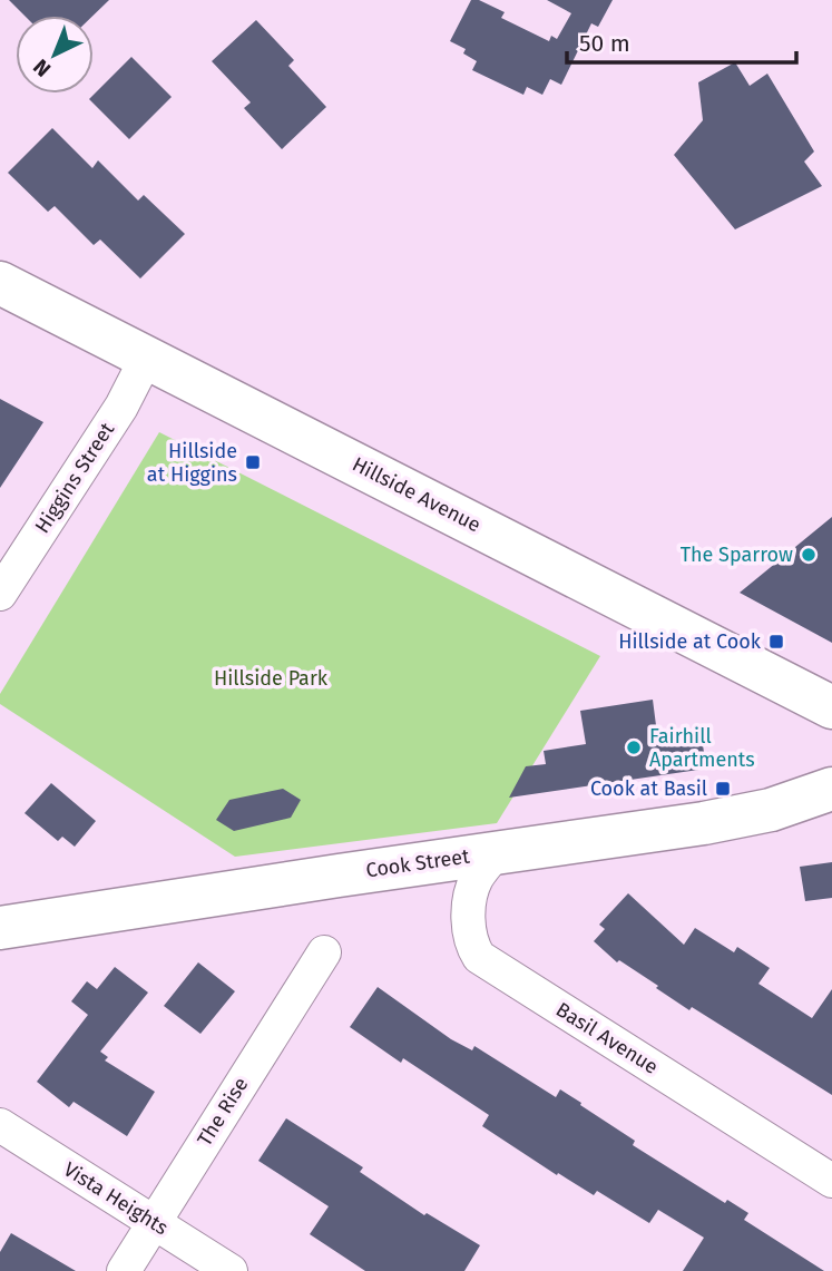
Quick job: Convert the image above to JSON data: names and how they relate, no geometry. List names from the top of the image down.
{
  "streets": {
    "main road": ["Hillside Avenue", "Cook Street"],
    "street": [
      "Higgins Street",
      "Basil Avenue",
      "The Rise",
      "Vista Heights"
    ]
  },
  "crossings": [
    ["Higgins Street", "Hillside Avenue"],
    ["Cook Street", "Basil Avenue"],
    ["The Rise", "Vista Heights"]
  ],
  "parks": ["Hillside Park"],
  "places": {
    "transit": ["Hillside at Higgins", "Hillside at Cook", "Cook at Basil"],
    "other": ["The Sparrow", "Fairhill Apartments"]
  },
  "scale_bar": "50 m",
  "north": "bottom left"
}
